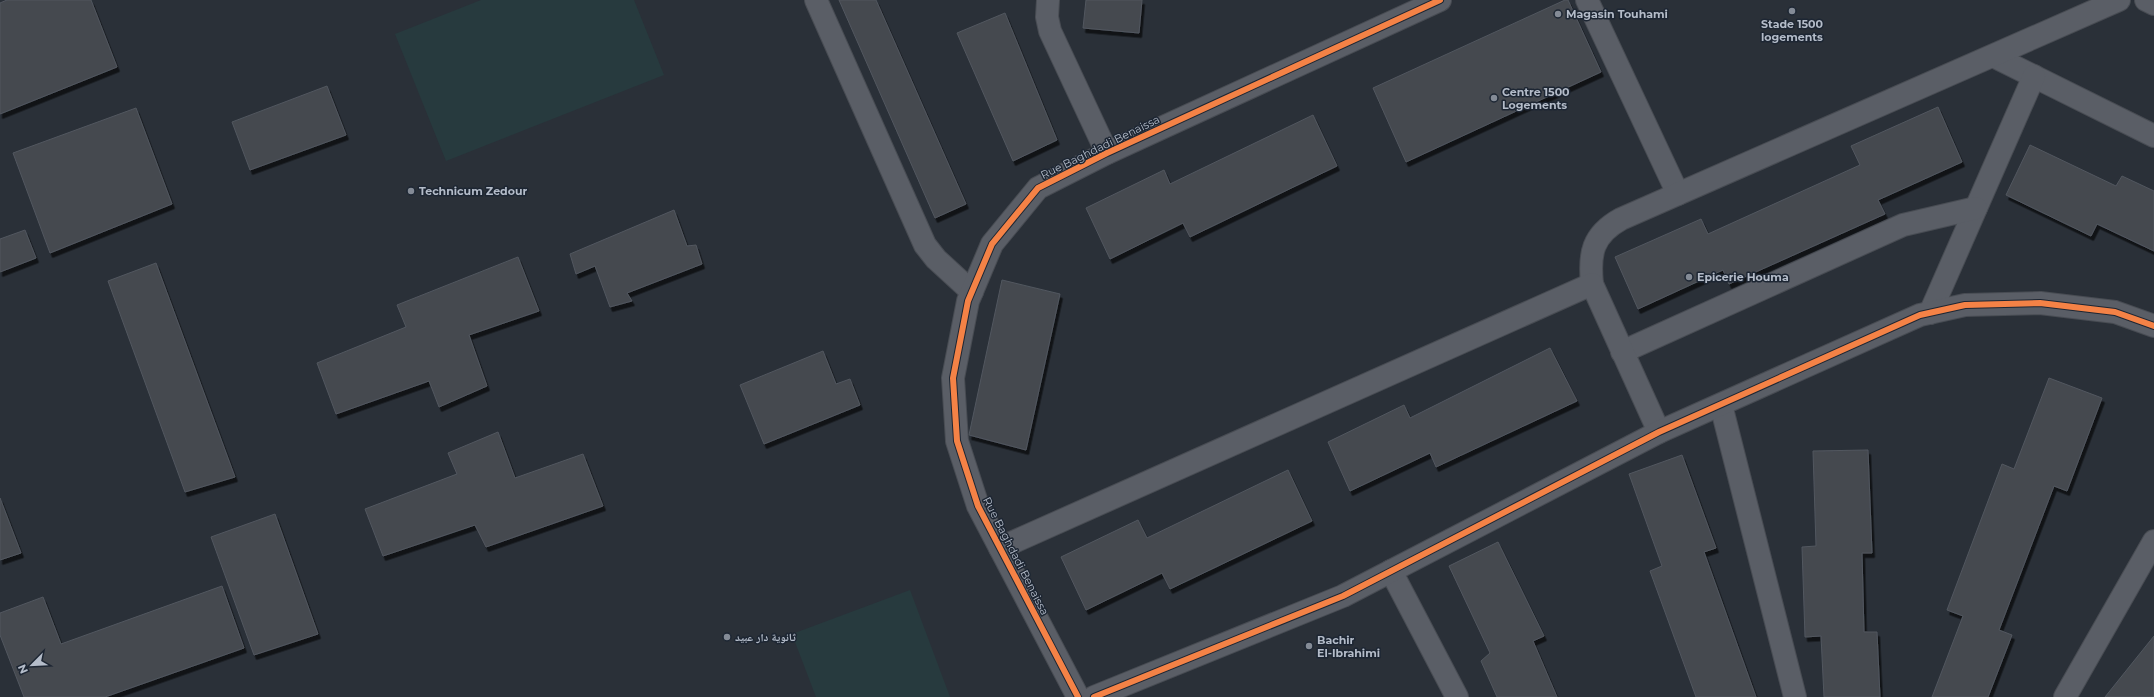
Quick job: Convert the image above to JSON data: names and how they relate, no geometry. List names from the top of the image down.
{
  "streets": {
    "street": ["Rue Baghdadi Benaissa"]
  },
  "places": [
    "Stade 1500 logements",
    "Magasin Touhami",
    "Centre 1500 Logements",
    "Technicum Zedour",
    "Epicerie Houma",
    "ثانوية دار عبيد",
    "Bachir El-Ibrahimi"
  ],
  "north": "bottom left"
}
